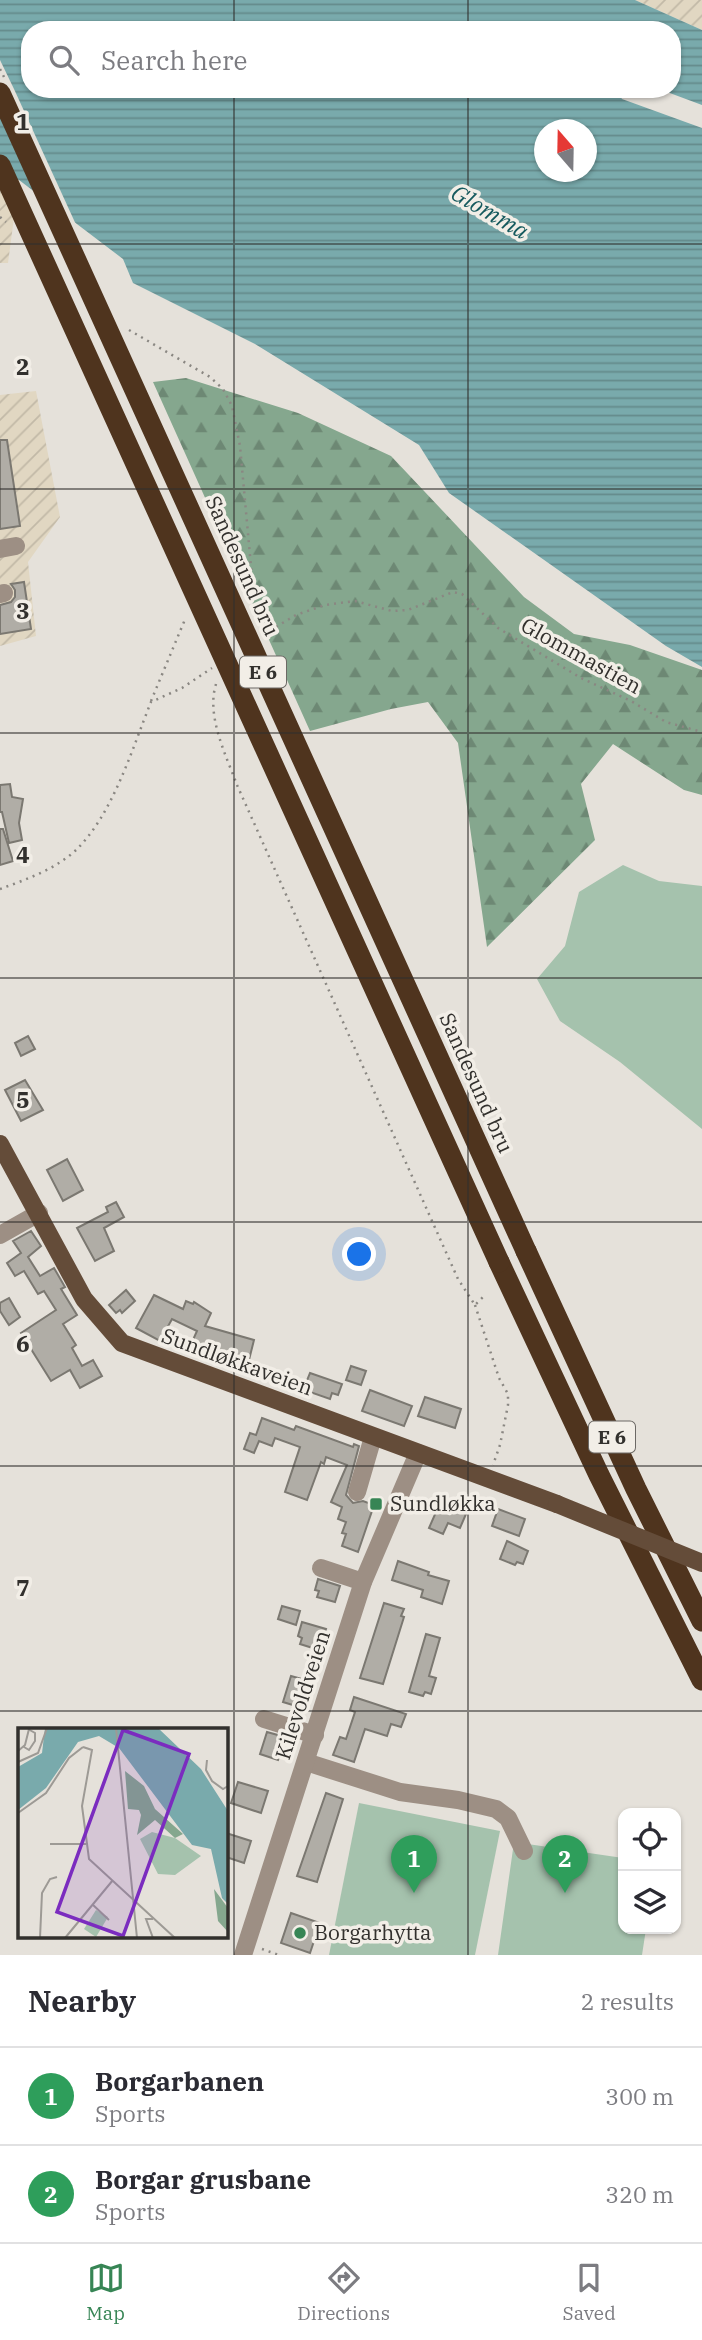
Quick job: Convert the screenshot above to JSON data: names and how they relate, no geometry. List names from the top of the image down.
{
  "streets": {
    "highway": ["Sandesund bru", "E 6"],
    "main road": ["Sundløkkaveien"],
    "street": ["Kilevoldveien"],
    "path": ["Glommastien"]
  },
  "crossings": [
    ["Sundløkkaveien", "Kilevoldveien"]
  ],
  "water": ["Glomma"],
  "places": {
    "transit": ["Sundløkka"],
    "other": ["Borgarhytta"]
  },
  "north": "top",
  "page": {
    "search": "Search here",
    "pins": ["1", "2"],
    "heading": ["Nearby", "2 results"],
    "list": [
      {
        "mark": "1",
        "name": "Borgarbanen",
        "note": "Sports",
        "value": "300 m"
      },
      {
        "mark": "2",
        "name": "Borgar grusbane",
        "note": "Sports",
        "value": "320 m"
      }
    ],
    "nav": ["Map", "Directions", "Saved"]
  },
  "grid": {
    "rows": [
      "1",
      "2",
      "3",
      "4",
      "5",
      "6",
      "7"
    ]
  }
}
